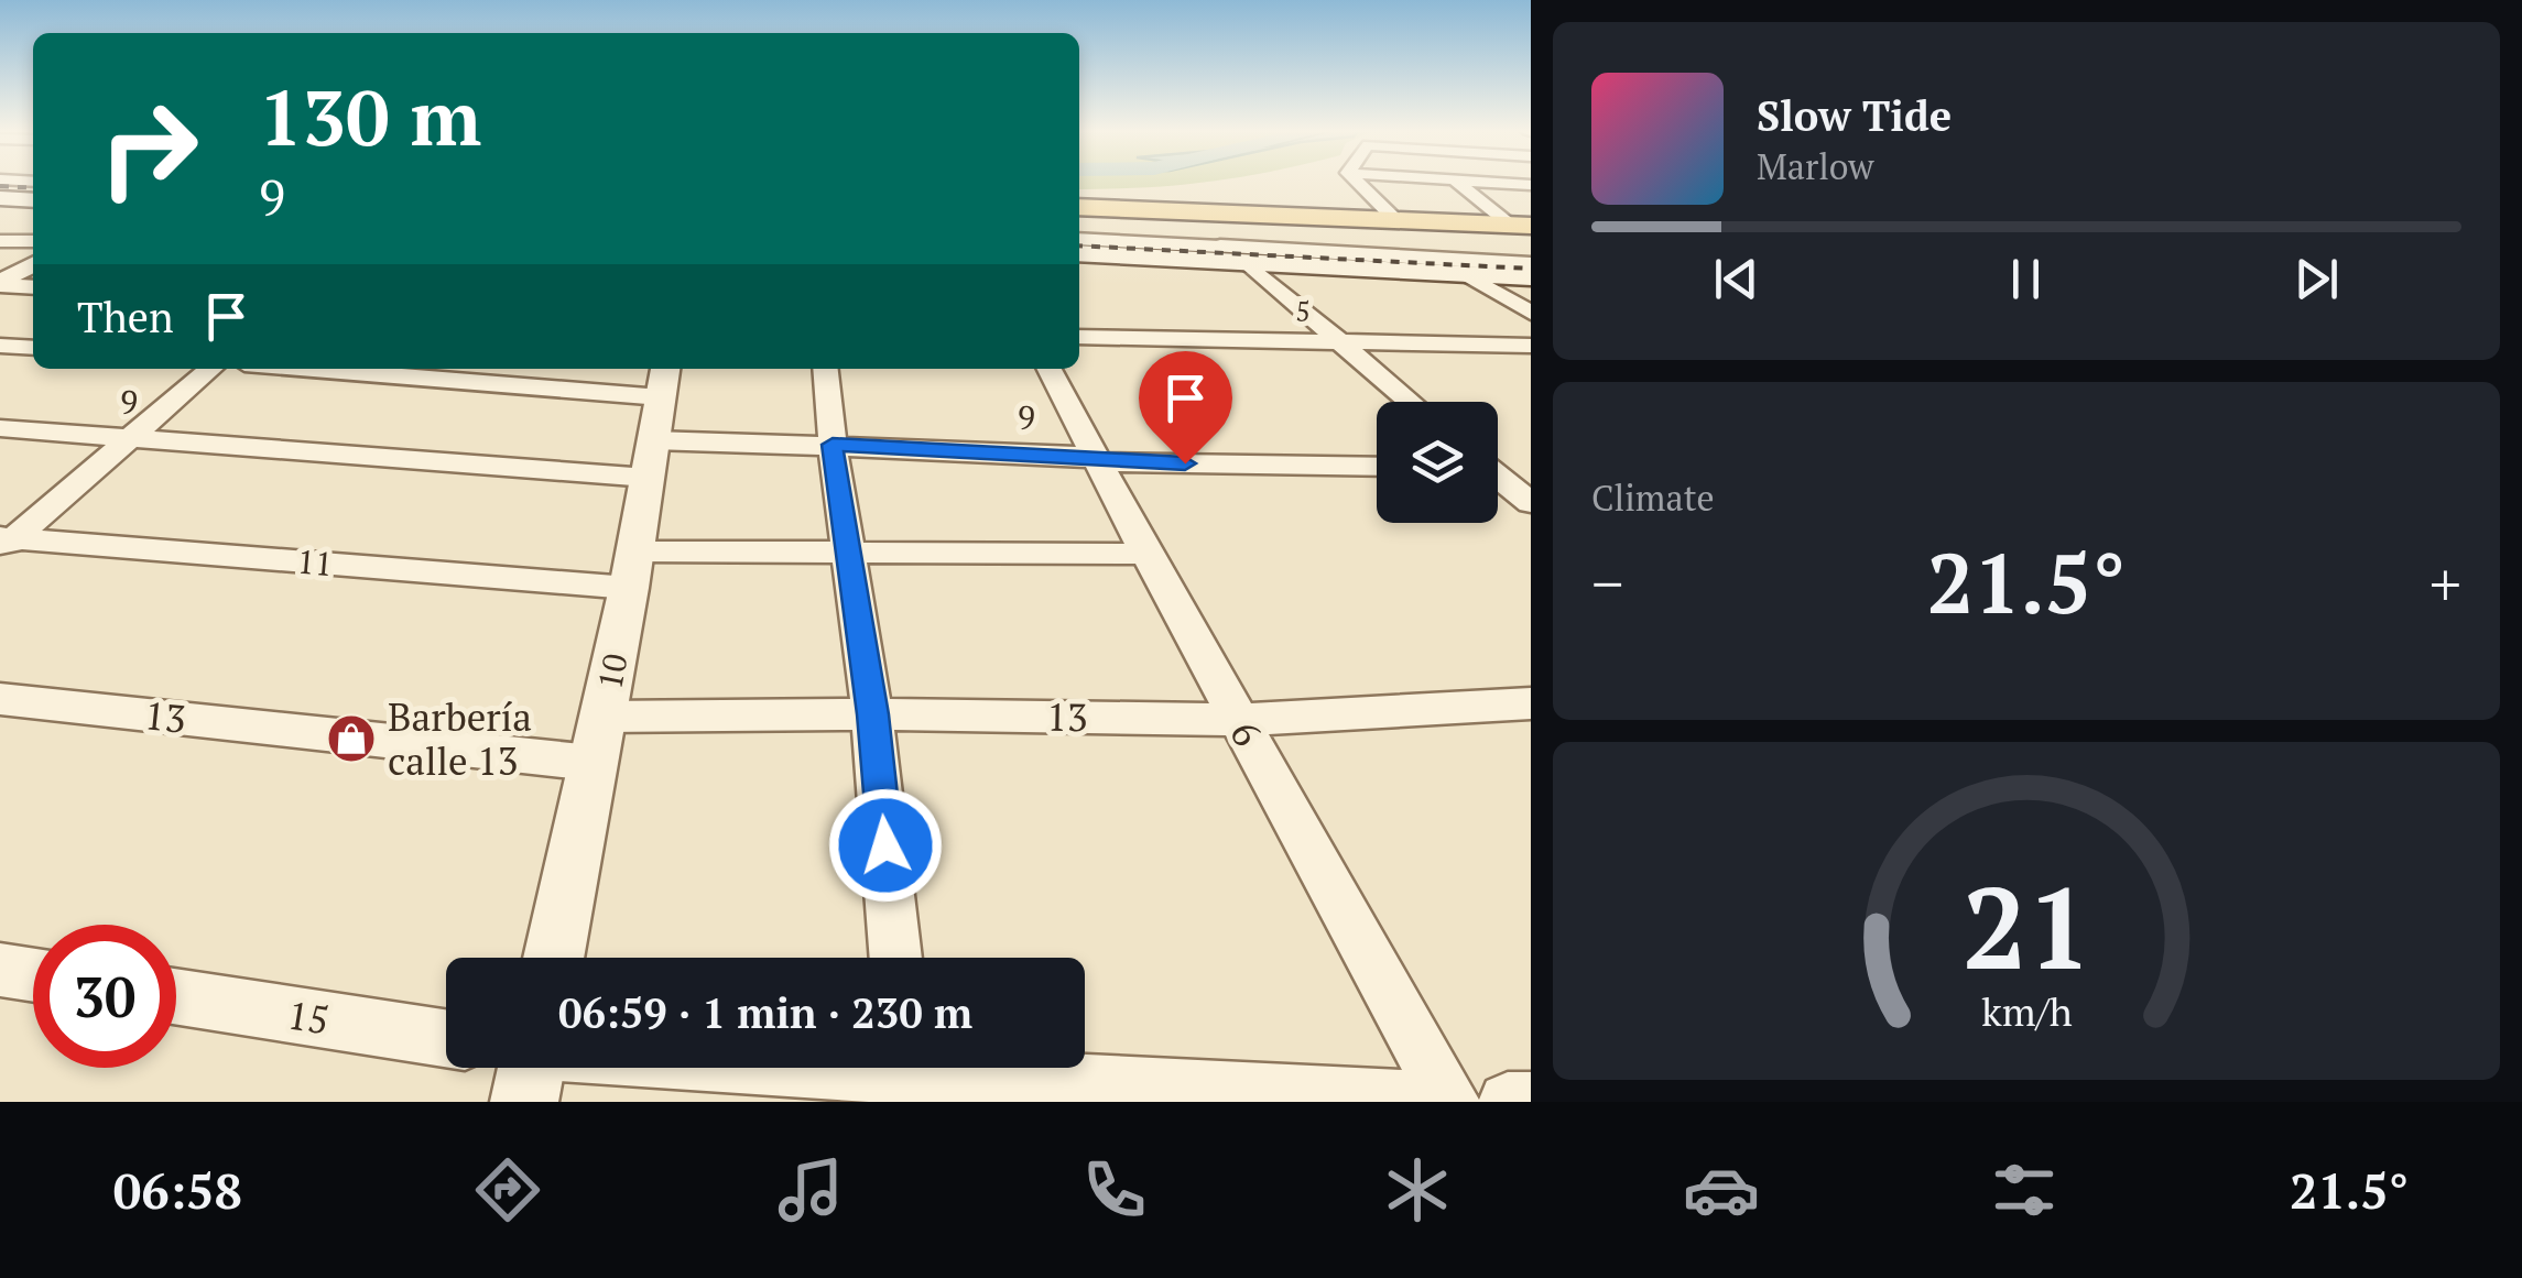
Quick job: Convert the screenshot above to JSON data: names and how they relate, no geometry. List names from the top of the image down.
{
  "streets": {
    "street": [
      "5",
      "9",
      "11",
      "10",
      "13",
      "6",
      "15"
    ]
  },
  "crossings": [
    ["9", "10"],
    ["9", "6"],
    ["11", "10"],
    ["11", "6"],
    ["10", "13"],
    ["13", "6"]
  ],
  "places": {
    "shop": ["Barbería calle 13"]
  },
  "page": {
    "turn": ["130 m", "9"],
    "song": ["Slow Tide", "Marlow"],
    "then": "Then",
    "tile": "Climate",
    "heat": ["−", "21.5°", "+"],
    "limit": "30",
    "trip": "06:59 · 1 min · 230 m",
    "tabs": ["06:58", "21.5°"],
    "gauge": ["21", "km/h"]
  }
}
